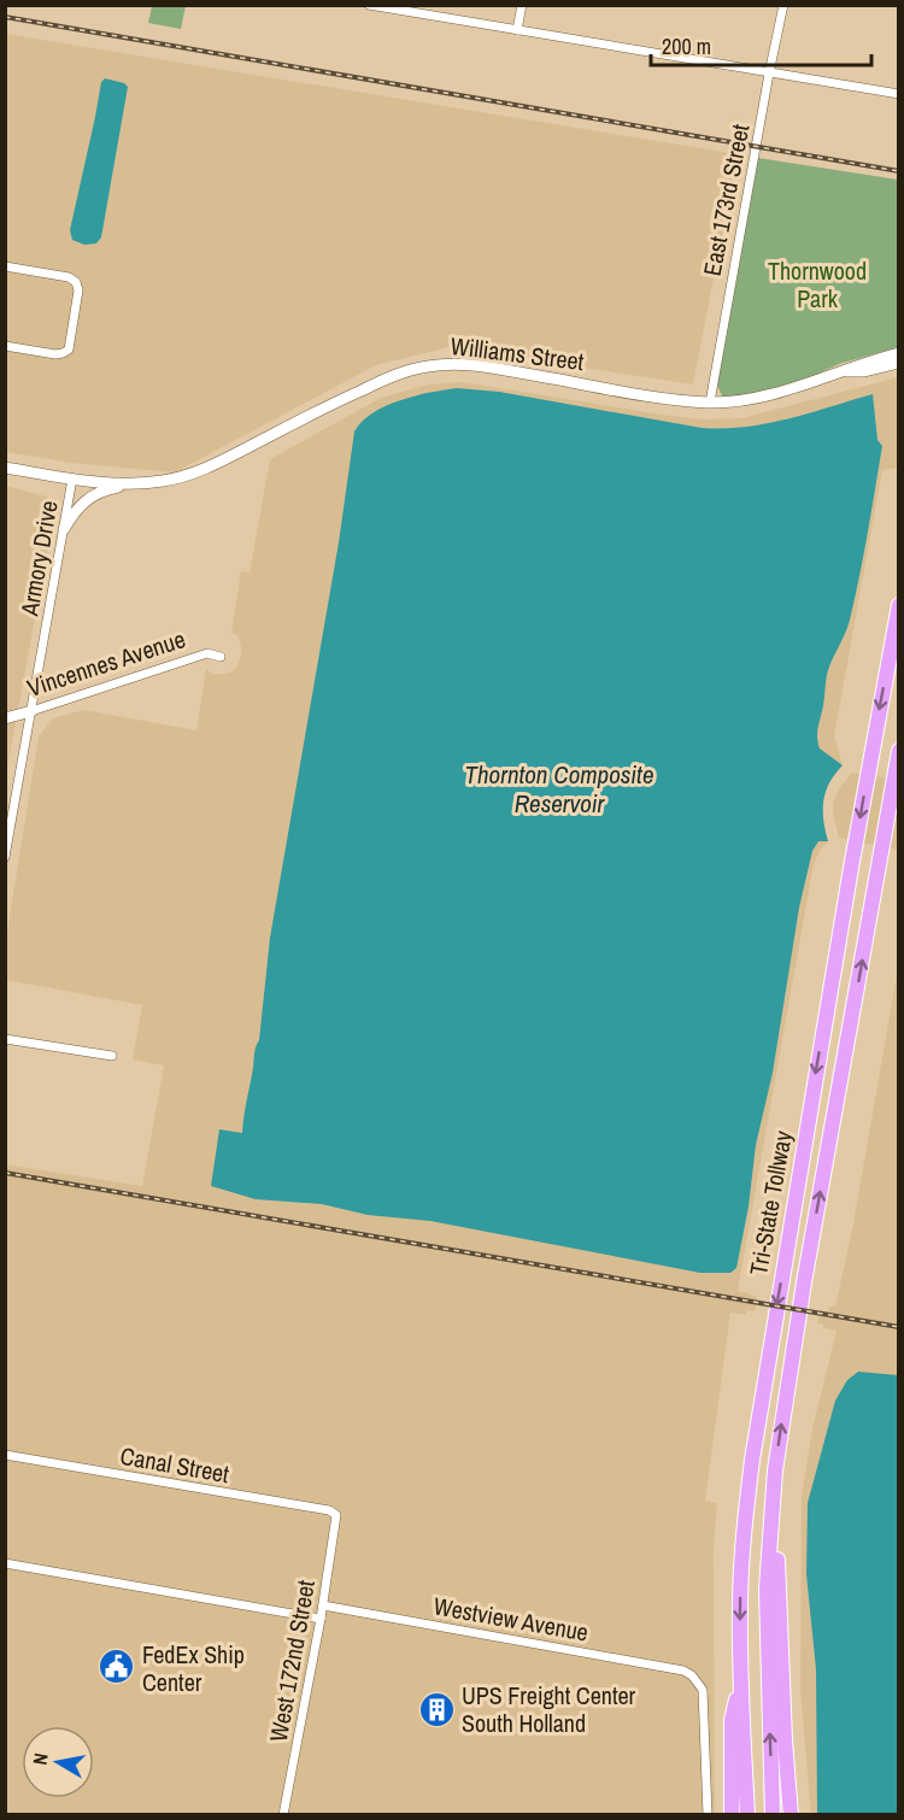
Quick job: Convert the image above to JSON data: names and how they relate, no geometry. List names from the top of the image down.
{
  "streets": {
    "highway": ["Tri-State Tollway"],
    "street": [
      "East 173rd Street",
      "Williams Street",
      "Armory Drive",
      "Vincennes Avenue",
      "Canal Street",
      "Westview Avenue",
      "West 172nd Street"
    ]
  },
  "crossings": [
    ["East 173rd Street", "Williams Street"],
    ["Williams Street", "Armory Drive"],
    ["Armory Drive", "Vincennes Avenue"],
    ["Canal Street", "West 172nd Street"],
    ["Westview Avenue", "West 172nd Street"]
  ],
  "water": ["Thornton Composite Reservoir"],
  "parks": ["Thornwood Park"],
  "places": {
    "public building": ["FedEx Ship Center"],
    "building": ["UPS Freight Center South Holland"]
  },
  "scale_bar": "200 m",
  "north": "left"
}
